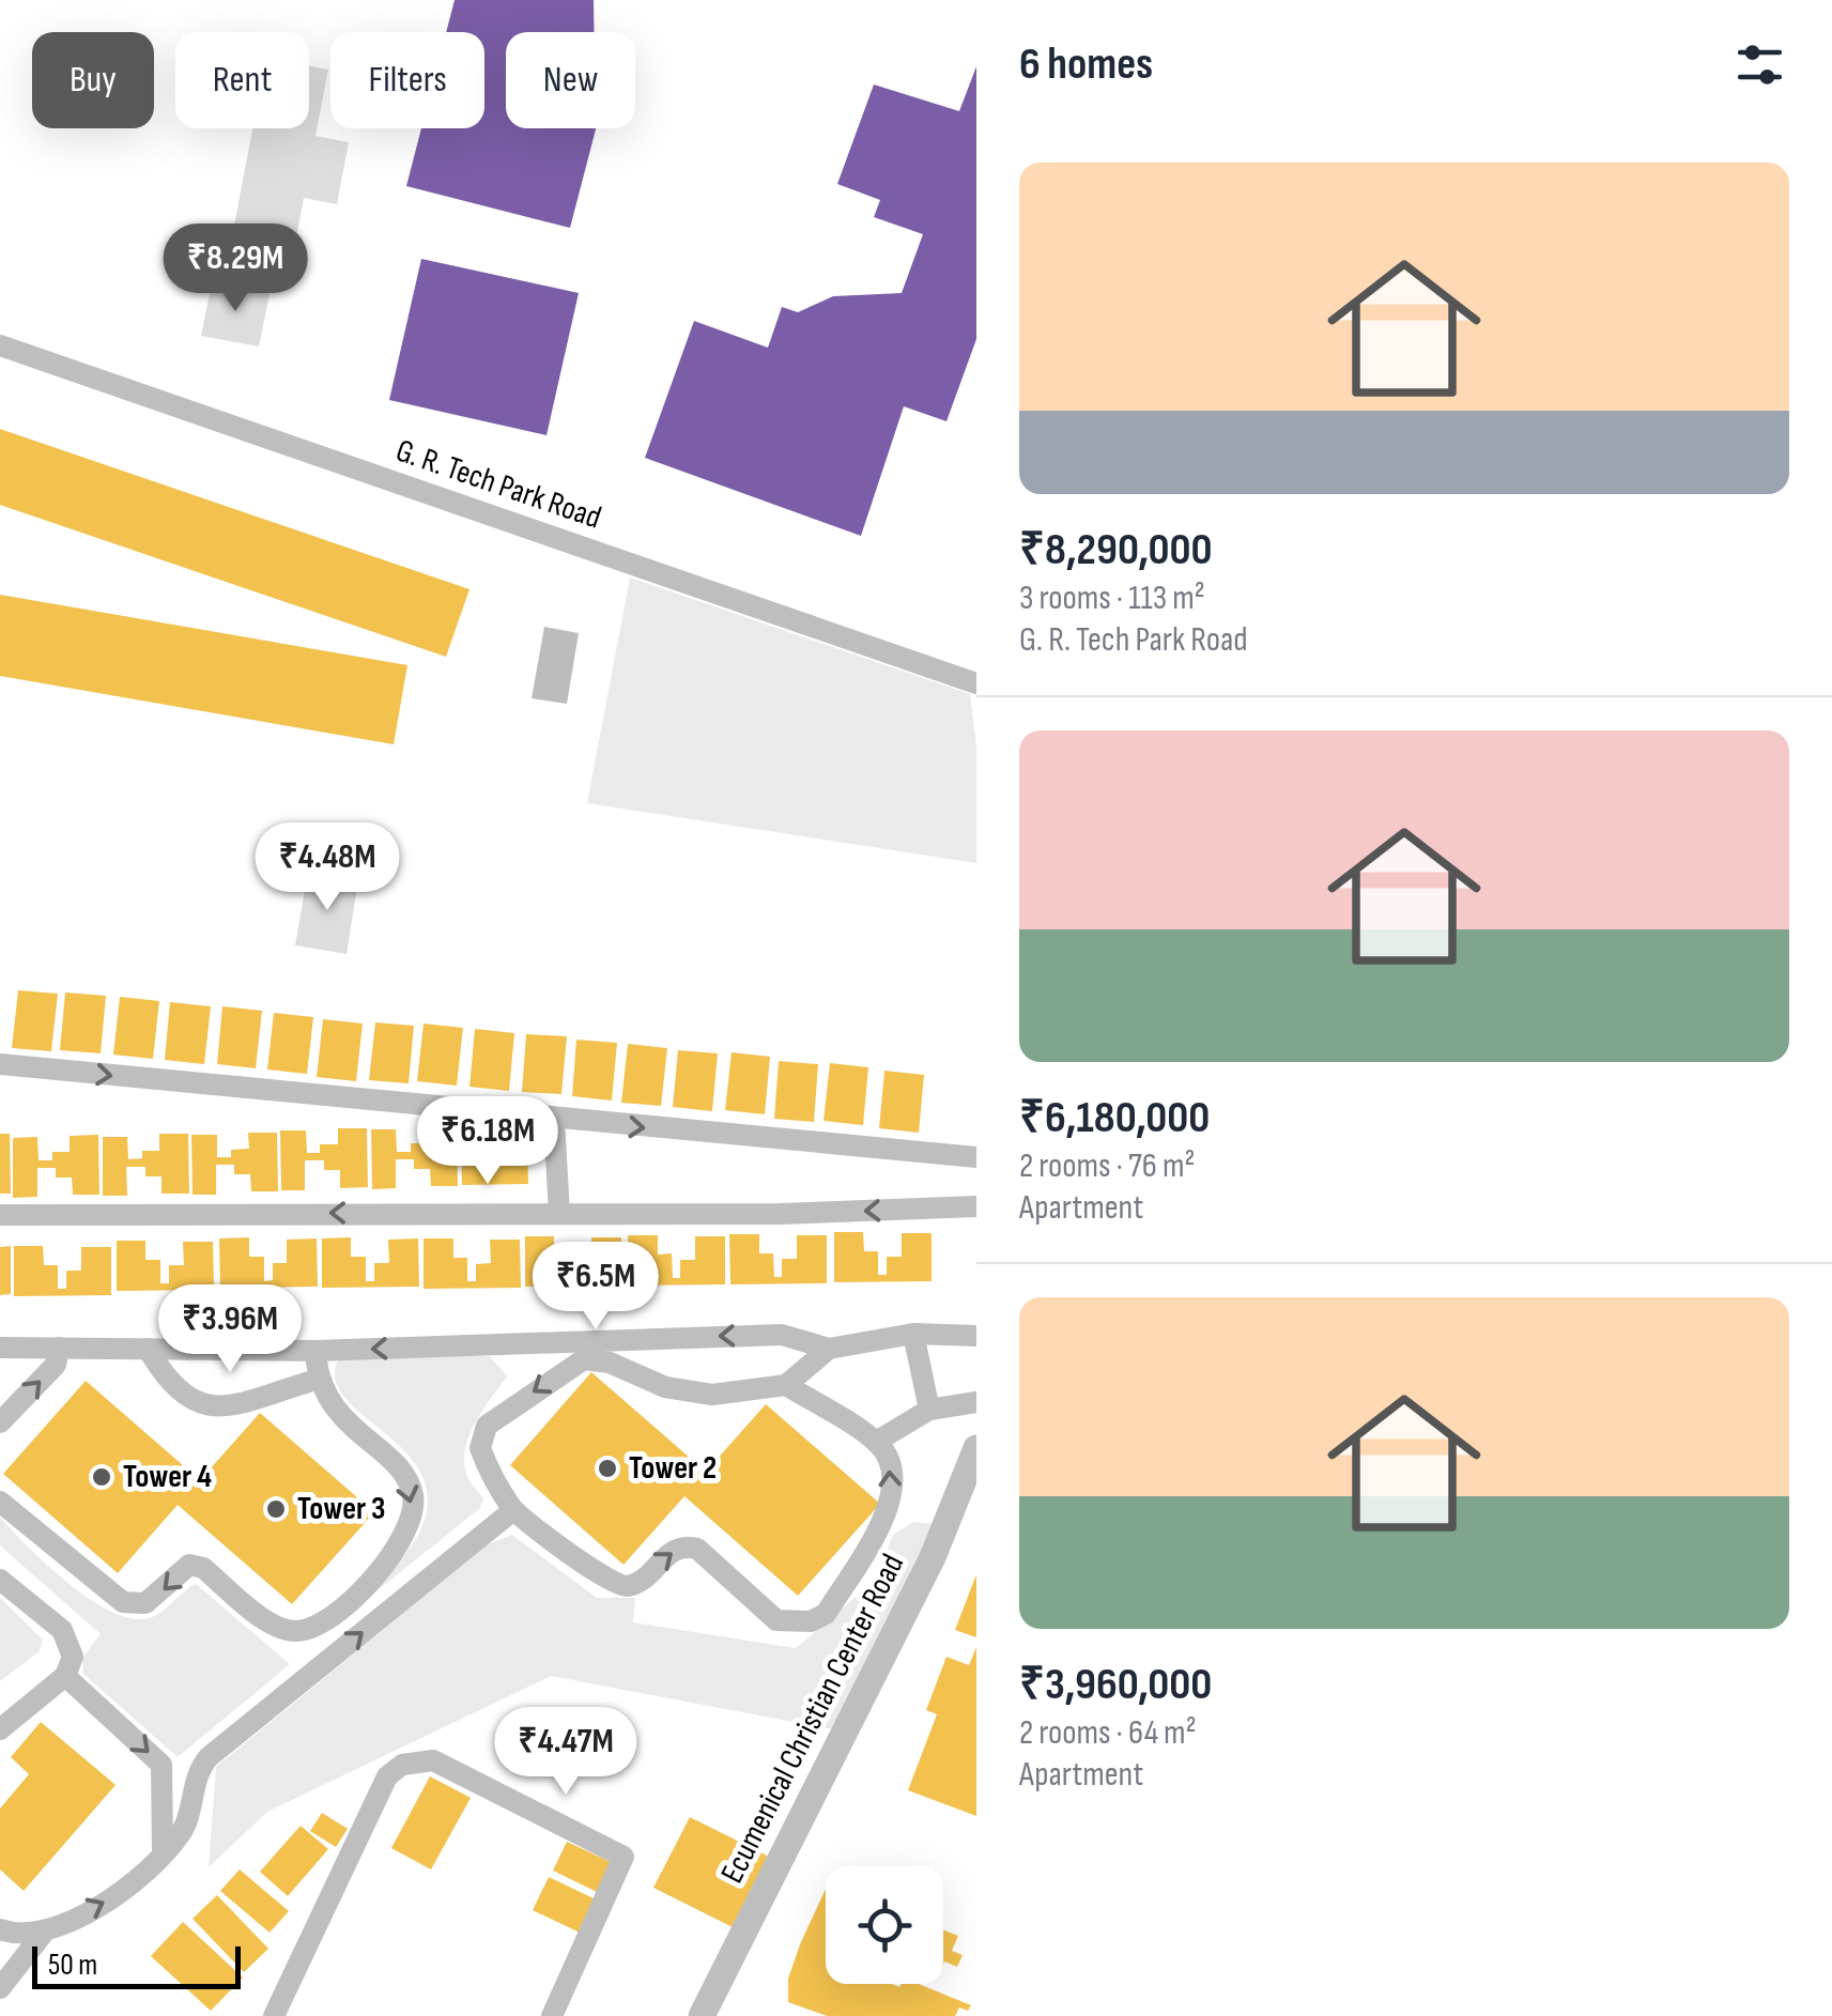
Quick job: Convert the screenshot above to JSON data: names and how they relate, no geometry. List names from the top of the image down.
{
  "streets": {
    "street": ["G. R. Tech Park Road", "Ecumenical Christian Center Road"]
  },
  "places": ["Tower 2", "Tower 4", "Tower 3"],
  "scale_bar": "50 m",
  "page": {
    "heading": "6 homes",
    "chip": [
      "Buy",
      "Rent",
      "Filters",
      "New"
    ],
    "list": [
      {
        "name": "₹8,290,000",
        "note": "3 rooms · 113 m² · G. R. Tech Park Road"
      },
      {
        "name": "₹6,180,000",
        "note": "2 rooms · 76 m² · Apartment"
      },
      {
        "name": "₹3,960,000",
        "note": "2 rooms · 64 m² · Apartment"
      }
    ],
    "price": [
      "₹8.29M",
      "₹4.48M",
      "₹6.18M",
      "₹6.5M",
      "₹3.96M",
      "₹4.47M"
    ],
    "scale": "50 m"
  }
}
